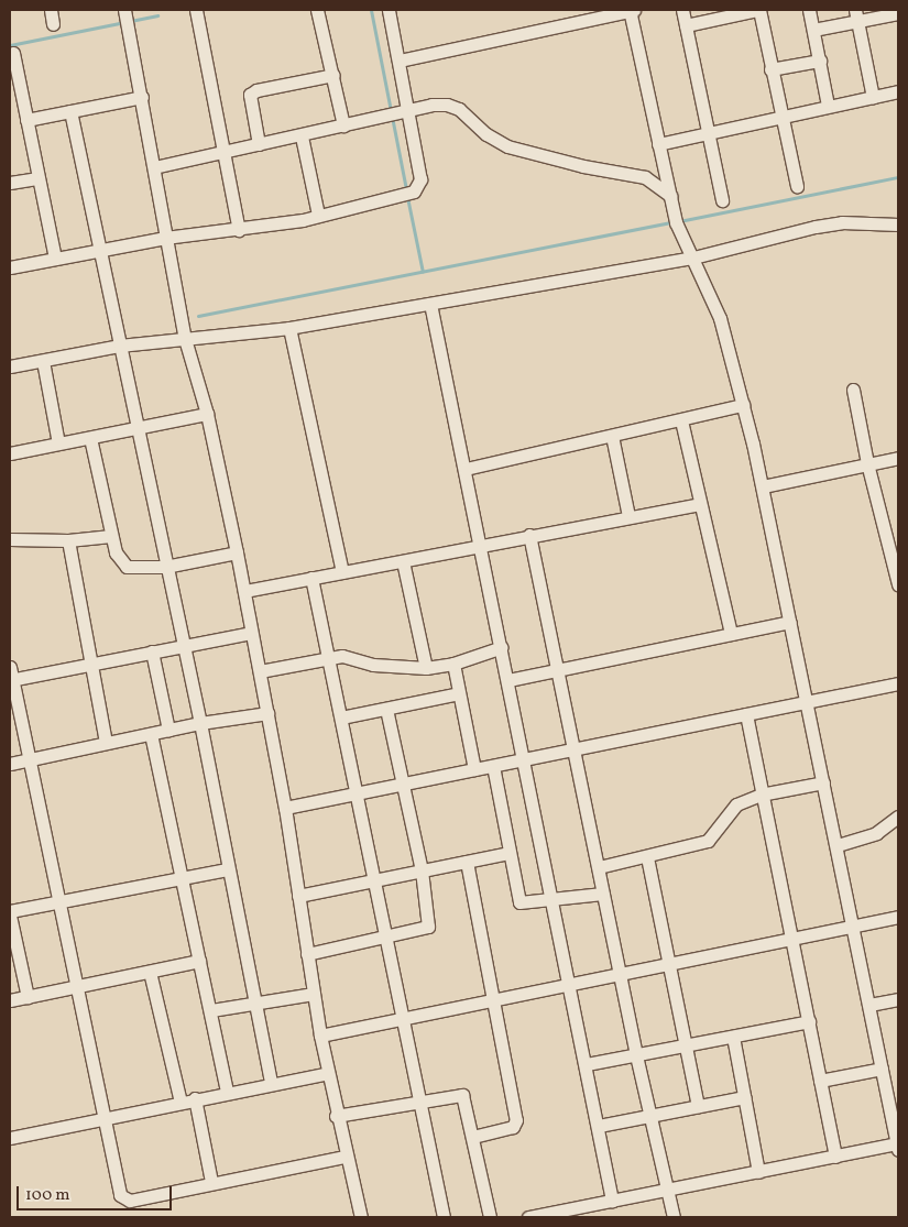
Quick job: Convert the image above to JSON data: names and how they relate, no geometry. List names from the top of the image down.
{
  "scale_bar": "100 m"
}
